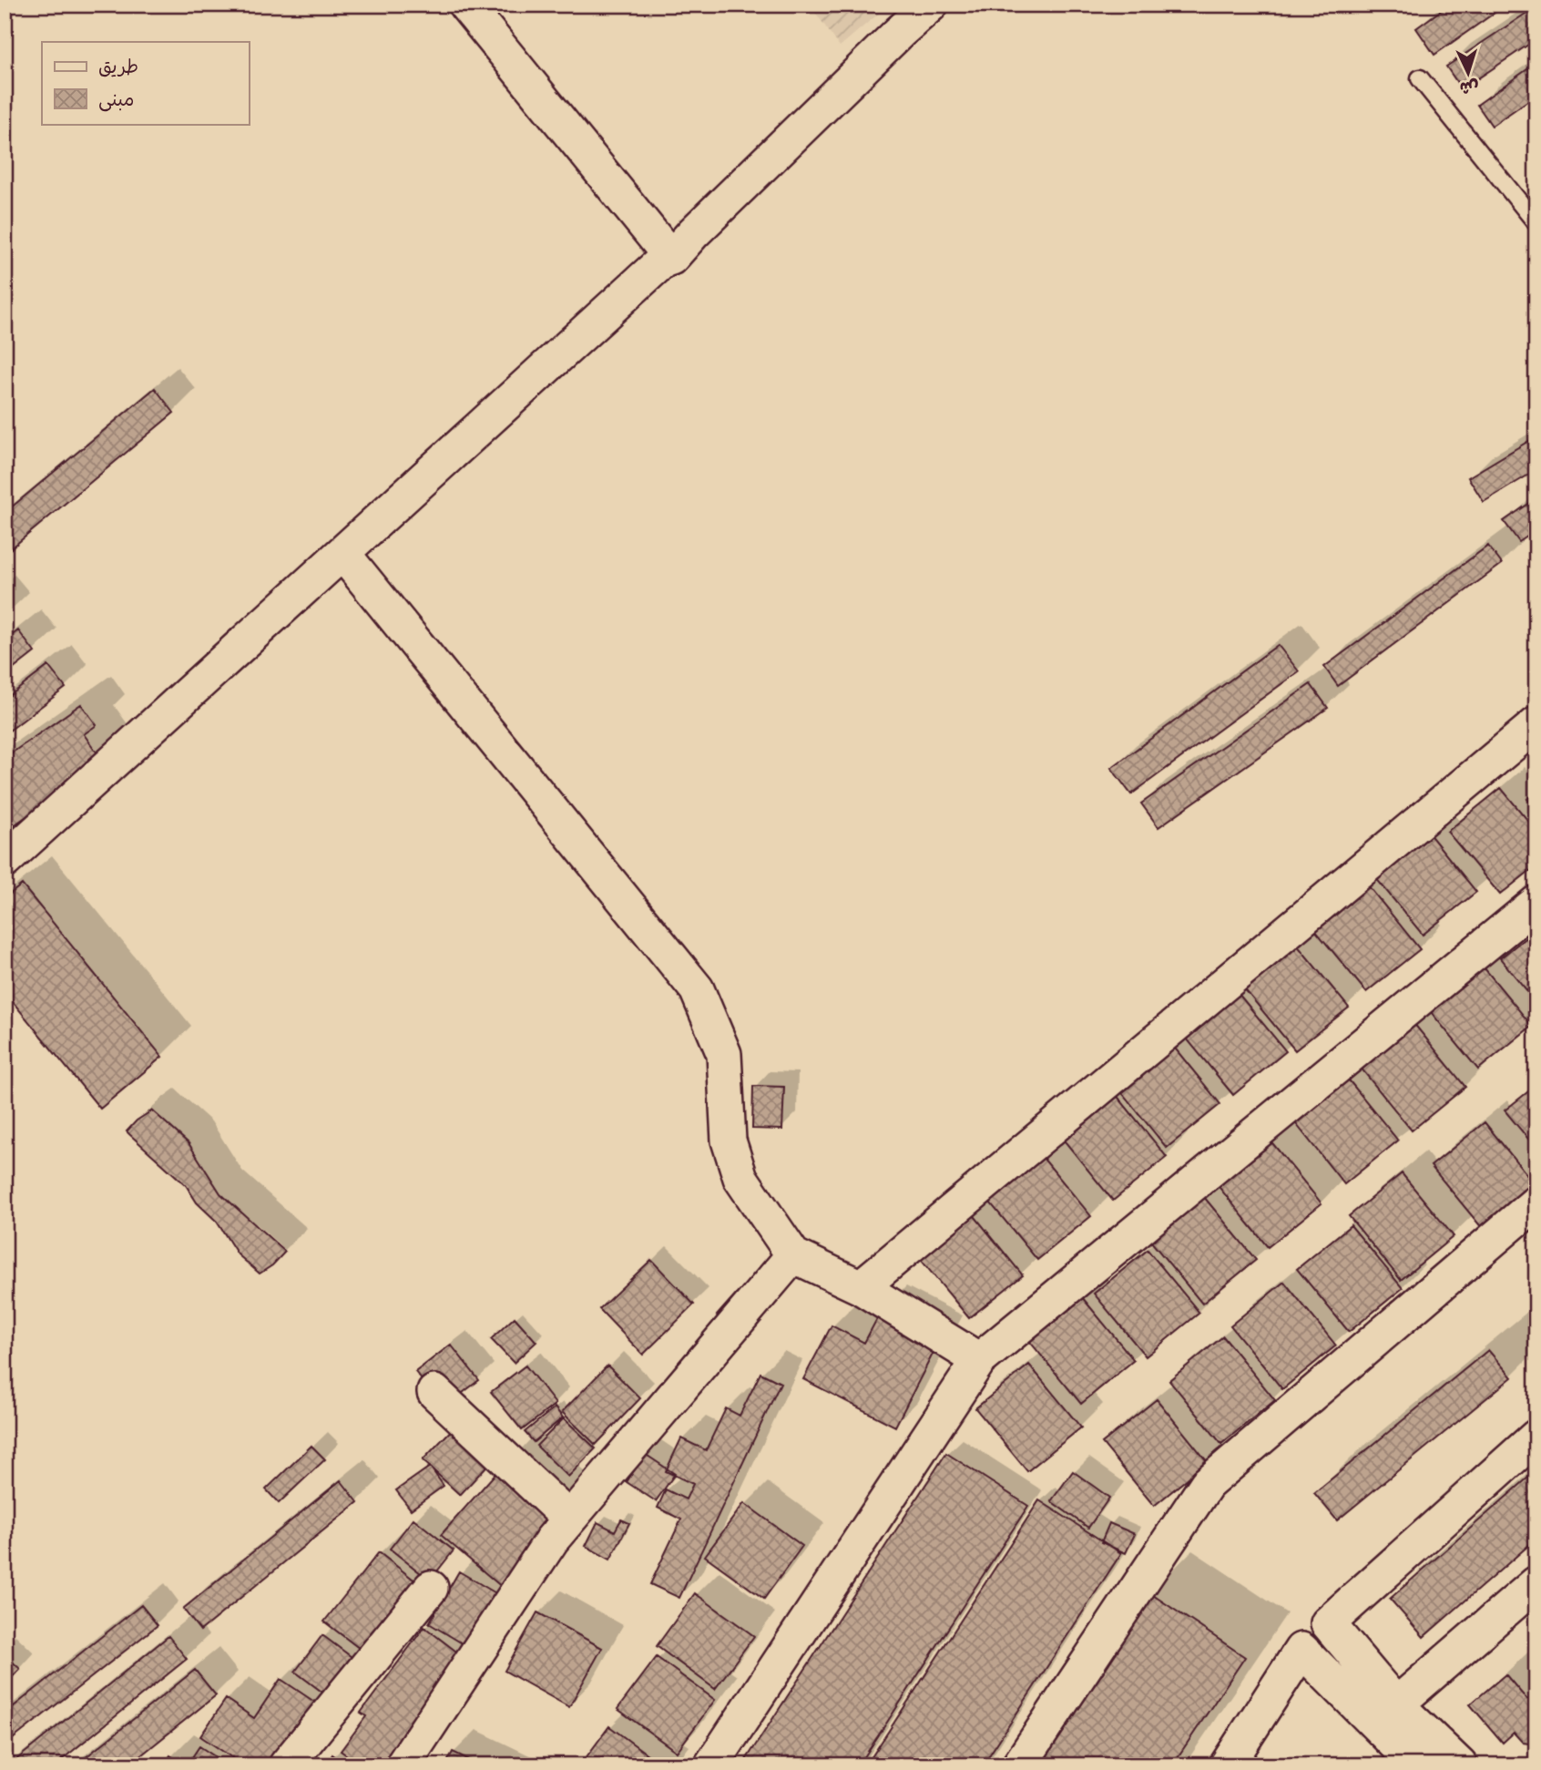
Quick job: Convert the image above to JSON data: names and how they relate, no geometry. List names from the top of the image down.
{
  "legend": ["طريق", "مبنى"],
  "north": "bottom"
}
